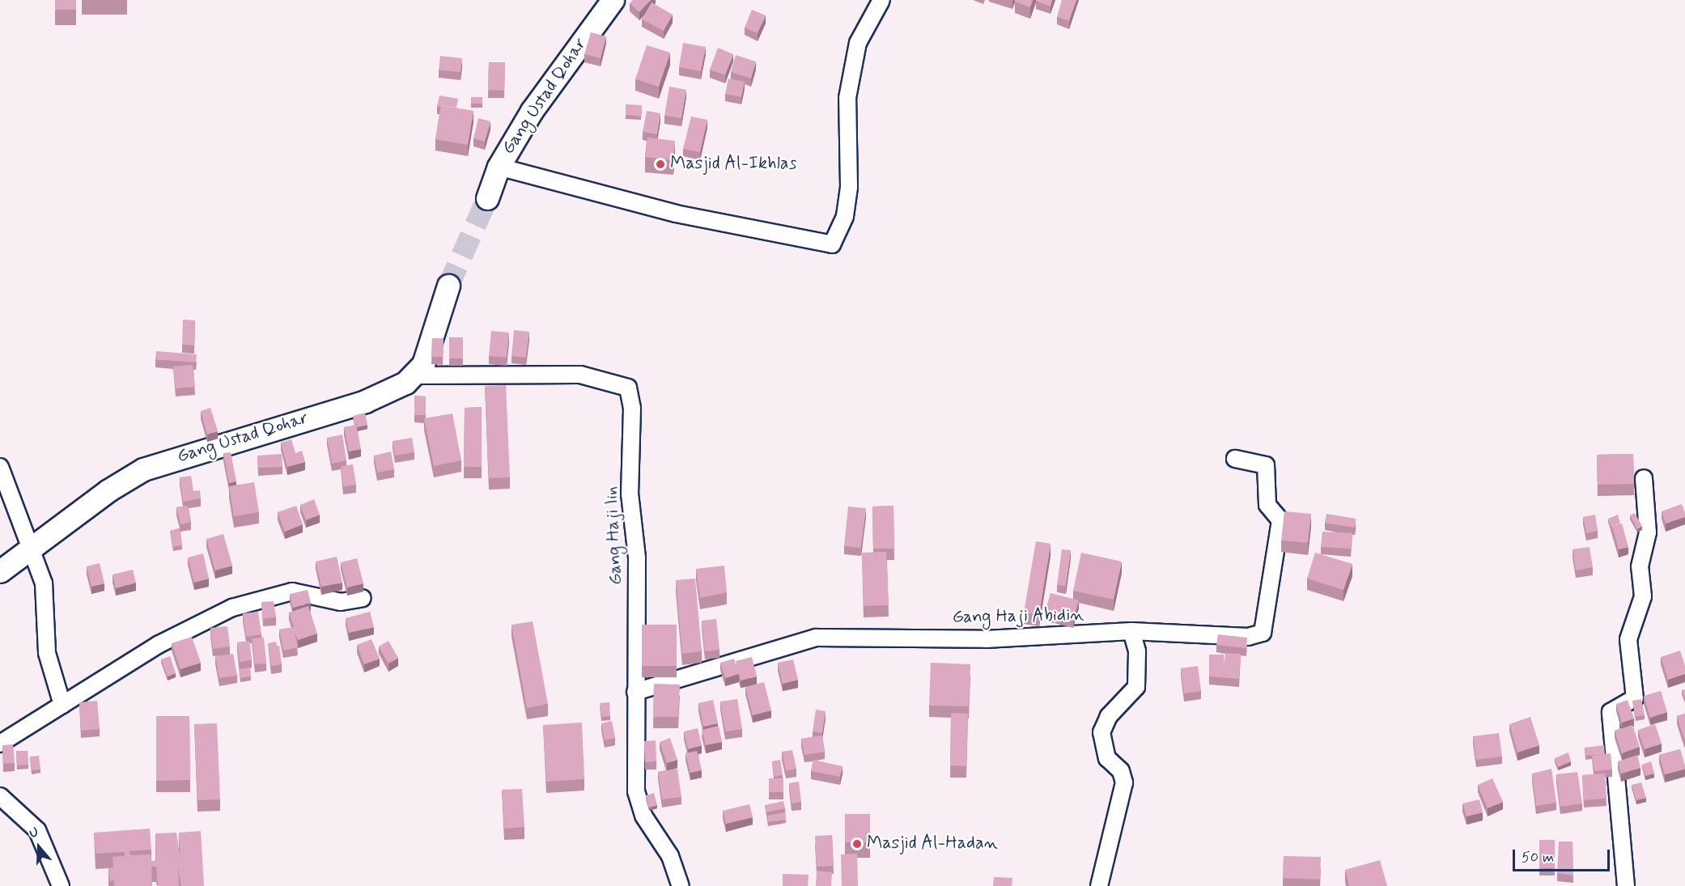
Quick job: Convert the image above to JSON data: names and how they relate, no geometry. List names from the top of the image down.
{
  "streets": {
    "street": ["Gang Ustad Qohar", "Gang Haji Iin", "Gang Haji Abidin"]
  },
  "crossings": [
    ["Gang Ustad Qohar", "Gang Haji Iin"],
    ["Gang Haji Iin", "Gang Haji Abidin"]
  ],
  "places": ["Masjid Al-Ikhlas", "Masjid Al-Hadan"],
  "scale_bar": "50 m",
  "north": "top"
}
